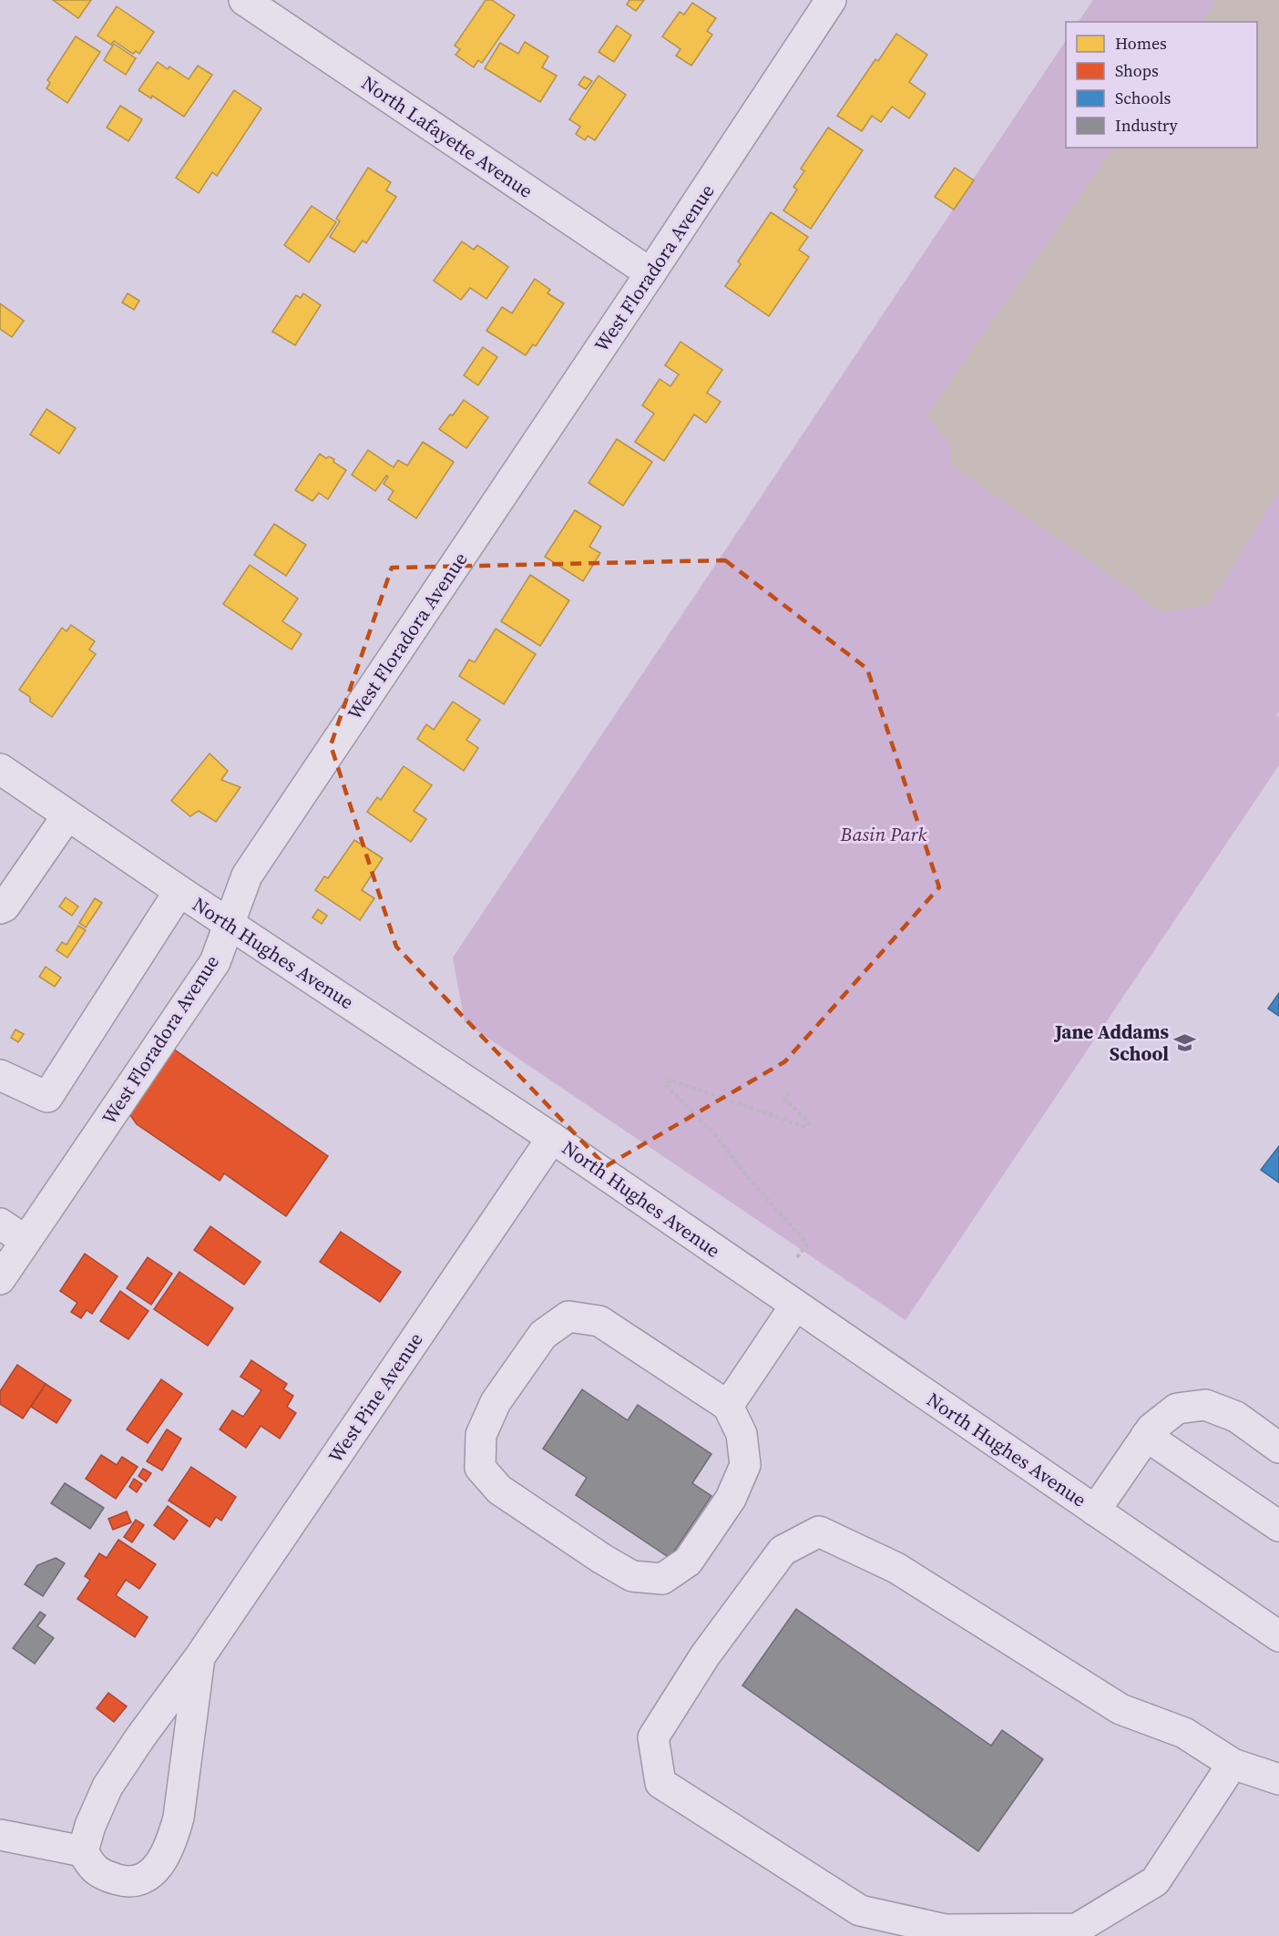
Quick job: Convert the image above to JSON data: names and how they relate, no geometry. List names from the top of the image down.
{
  "streets": {
    "street": [
      "North Lafayette Avenue",
      "West Floradora Avenue",
      "North Hughes Avenue",
      "West Pine Avenue"
    ]
  },
  "crossings": [
    ["North Lafayette Avenue", "West Floradora Avenue"],
    ["West Floradora Avenue", "North Hughes Avenue"],
    ["North Hughes Avenue", "West Pine Avenue"]
  ],
  "parks": ["Basin Park"],
  "places": {
    "school or university": ["Jane Addams School"]
  },
  "legend": [
    "Homes",
    "Shops",
    "Schools",
    "Industry"
  ]
}
